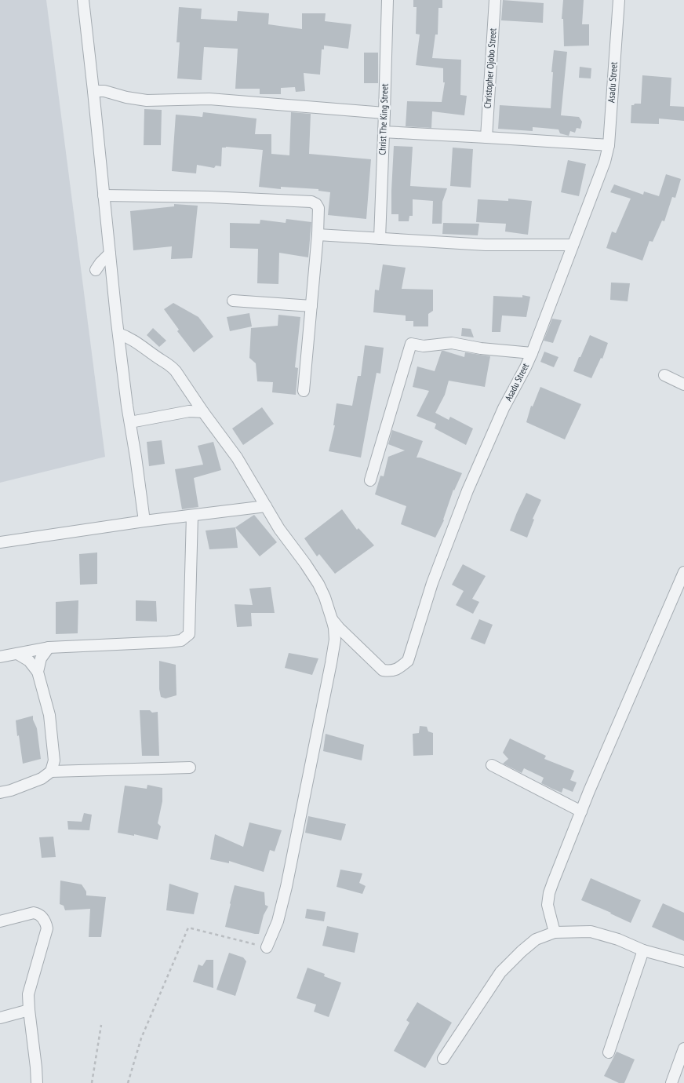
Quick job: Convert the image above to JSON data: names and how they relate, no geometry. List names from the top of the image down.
{
  "streets": {
    "street": ["Christopher Ojobo Street", "Asadu Street", "Christ The King Street"]
  }
}
